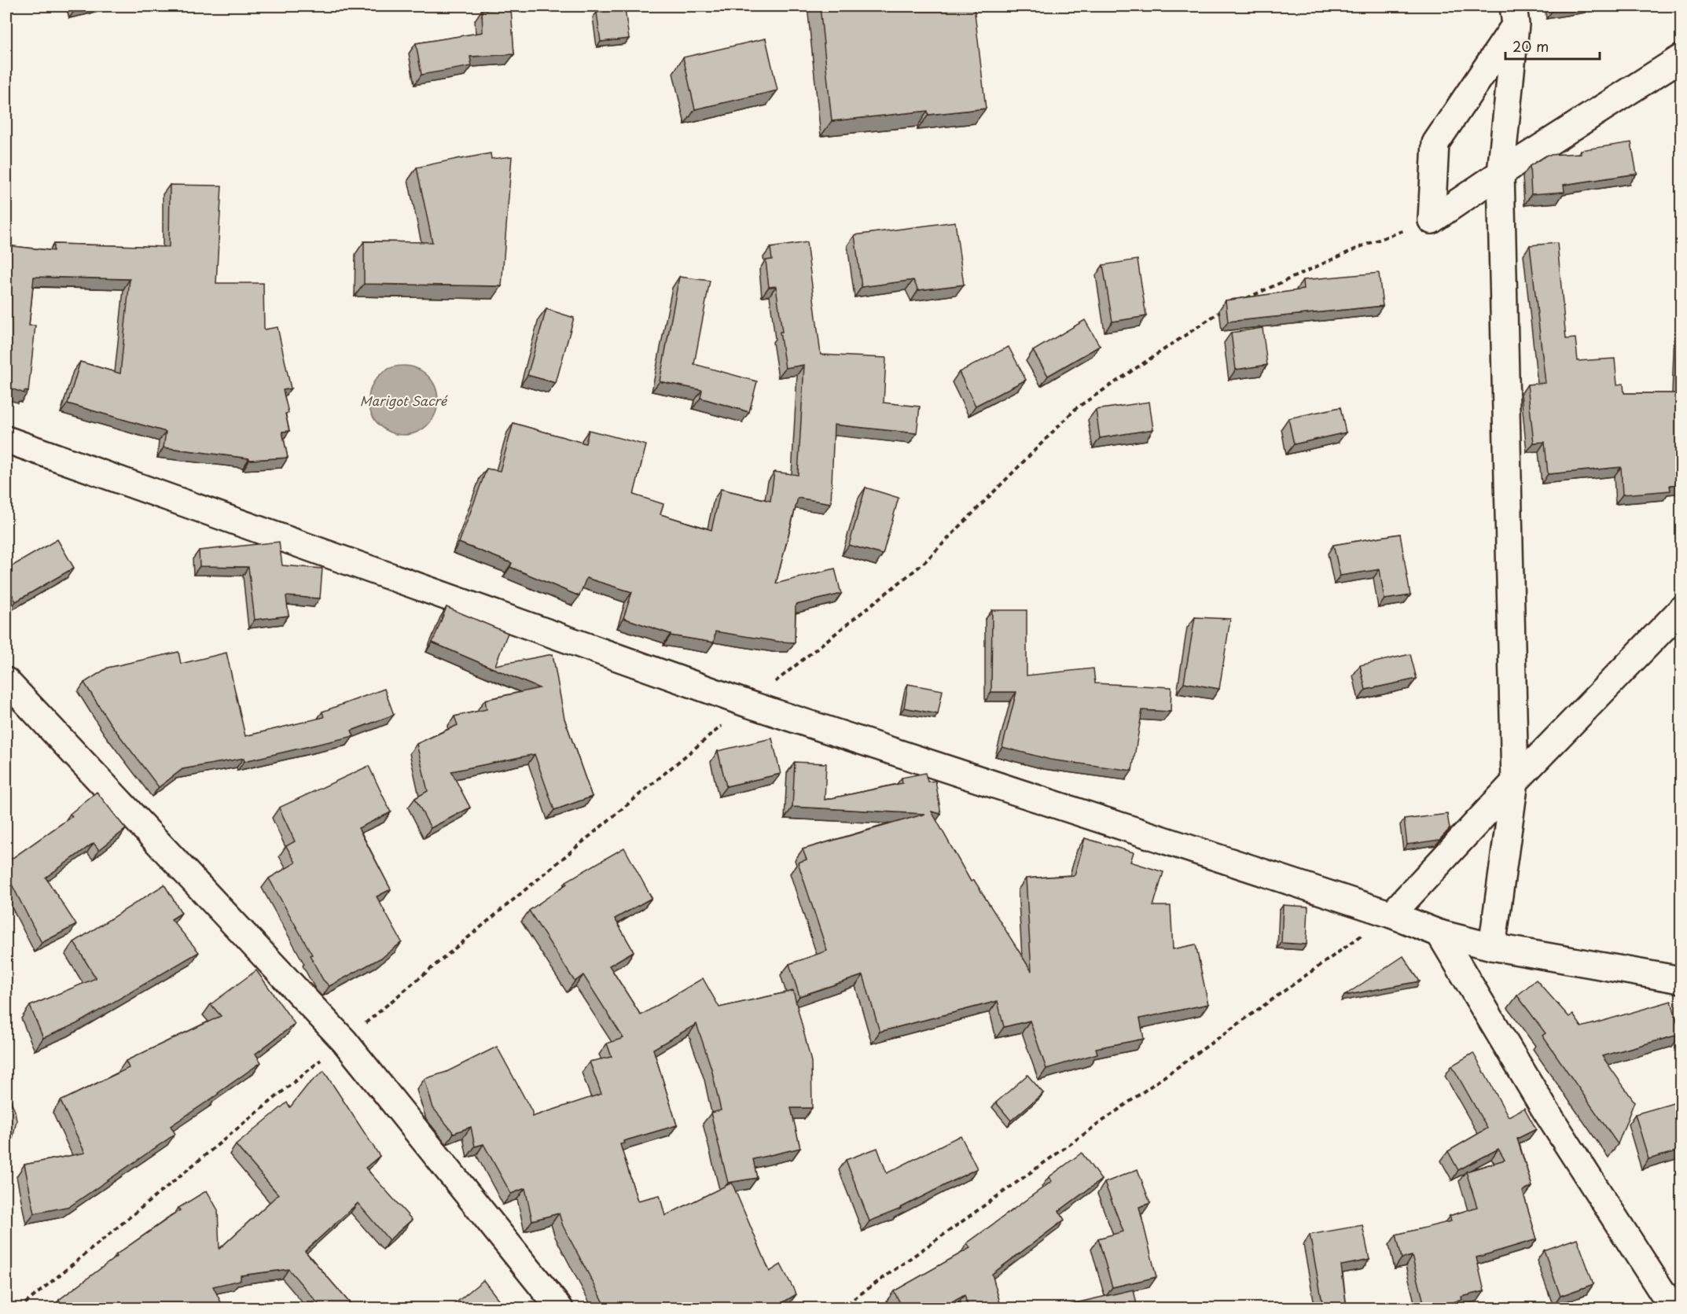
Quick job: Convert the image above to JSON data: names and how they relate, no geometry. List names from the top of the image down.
{
  "water": ["Marigot Sacré"],
  "scale_bar": "20 m"
}
